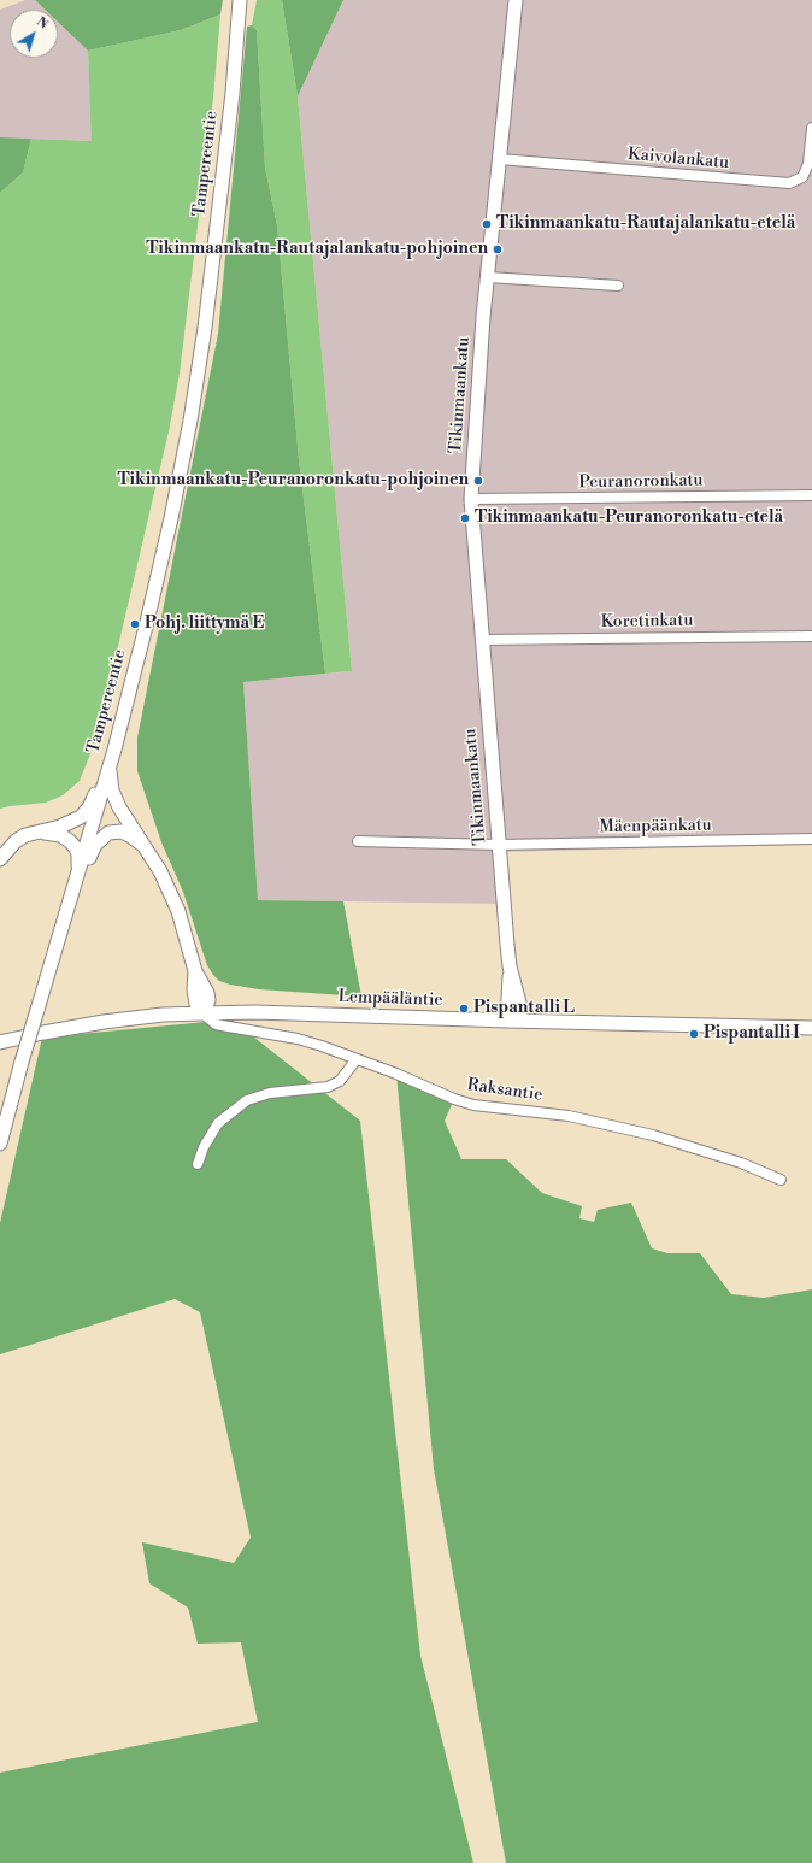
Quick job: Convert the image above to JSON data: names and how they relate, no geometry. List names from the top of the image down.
{
  "streets": {
    "main road": ["Tampereentie", "Tikinmaankatu", "Lempääläntie"],
    "street": [
      "Kaivolankatu",
      "Peuranoronkatu",
      "Koretinkatu",
      "Mäenpäänkatu",
      "Raksantie"
    ]
  },
  "crossings": [
    ["Kaivolankatu", "Tikinmaankatu"],
    ["Tikinmaankatu", "Peuranoronkatu"],
    ["Tikinmaankatu", "Koretinkatu"],
    ["Tikinmaankatu", "Mäenpäänkatu"],
    ["Tikinmaankatu", "Lempääläntie"],
    ["Lempääläntie", "Raksantie"]
  ],
  "places": [
    "Tikinmaankatu-Rautajalankatu-etelä",
    "Tikinmaankatu-Rautajalankatu-pohjoinen",
    "Tikinmaankatu-Peuranoronkatu-pohjoinen",
    "Tikinmaankatu-Peuranoronkatu-etelä",
    "Pohj. liittymä E",
    "Pispantalli L",
    "Pispantalli I"
  ],
  "north": "top right"
}
